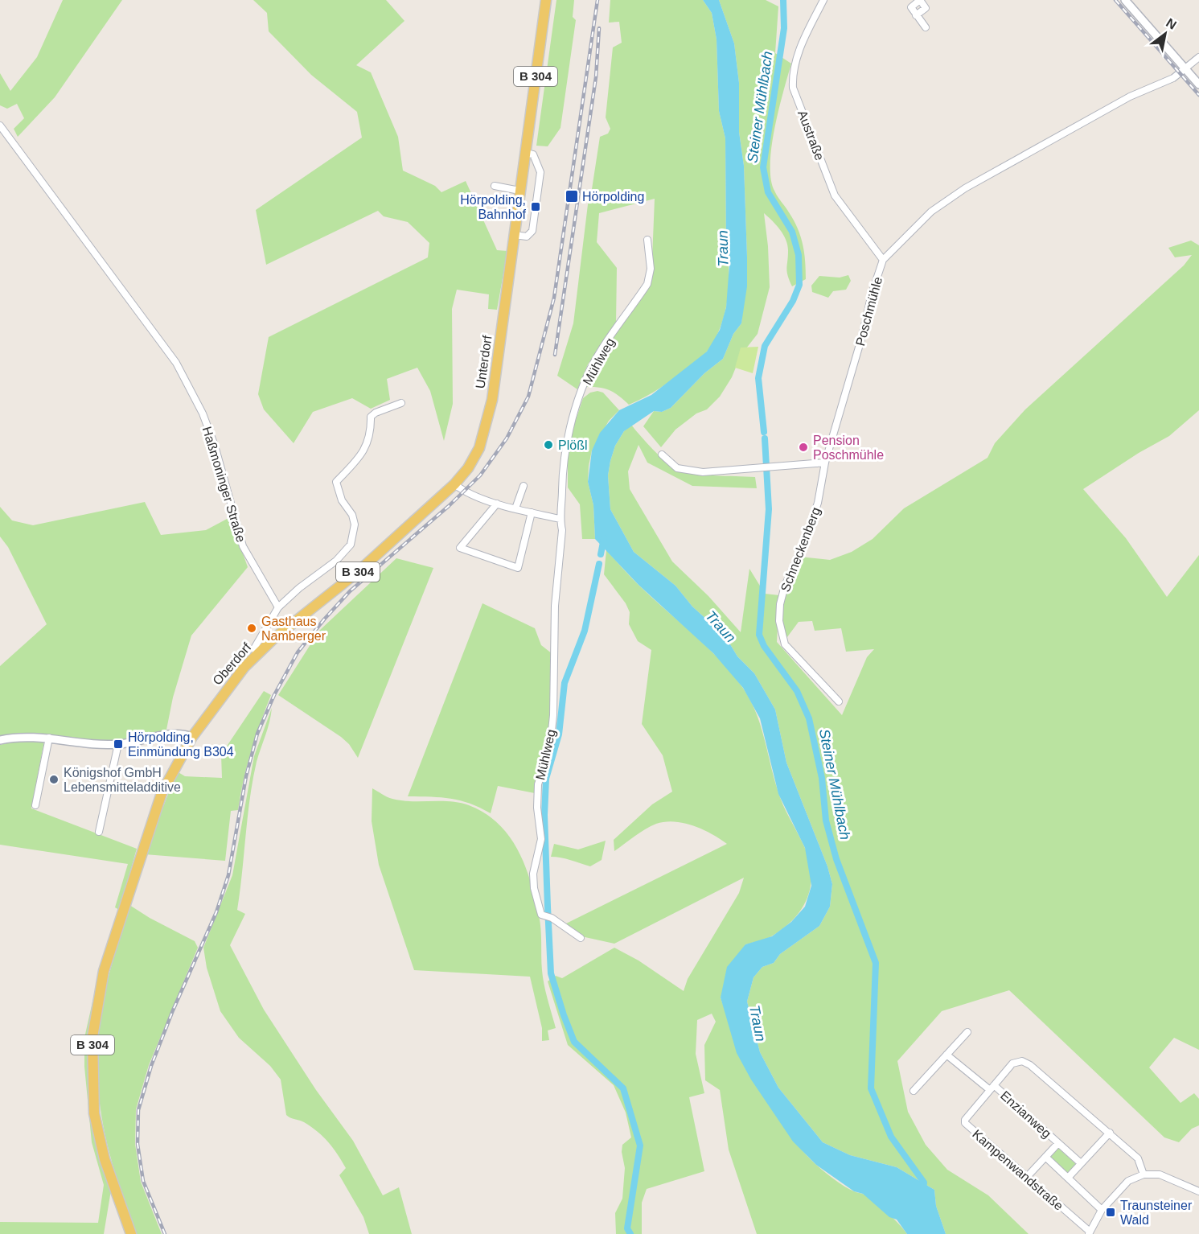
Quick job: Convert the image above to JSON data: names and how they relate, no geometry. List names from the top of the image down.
{
  "streets": {
    "main road": ["B 304", "Unterdorf", "Oberdorf"],
    "street": [
      "Austraße",
      "Poschmühle",
      "Mühlweg",
      "Haßmoninger Straße",
      "Schneckenberg",
      "Enzianweg",
      "Kampenwandstraße"
    ]
  },
  "crossings": [
    ["Austraße", "Poschmühle"],
    ["Poschmühle", "Schneckenberg"],
    ["Unterdorf", "Oberdorf"],
    ["Enzianweg", "Kampenwandstraße"]
  ],
  "water": ["Steiner Mühlbach", "Traun"],
  "places": {
    "transit": [
      "Hörpolding",
      "Hörpolding, Bahnhof",
      "Hörpolding, Einmündung B304",
      "Traunsteiner Wald"
    ],
    "other": [
      "Plößl",
      "Pension Poschmühle",
      "Gasthaus Namberger",
      "Königshof GmbH Lebensmitteladditive"
    ]
  },
  "north": "top right"
}
